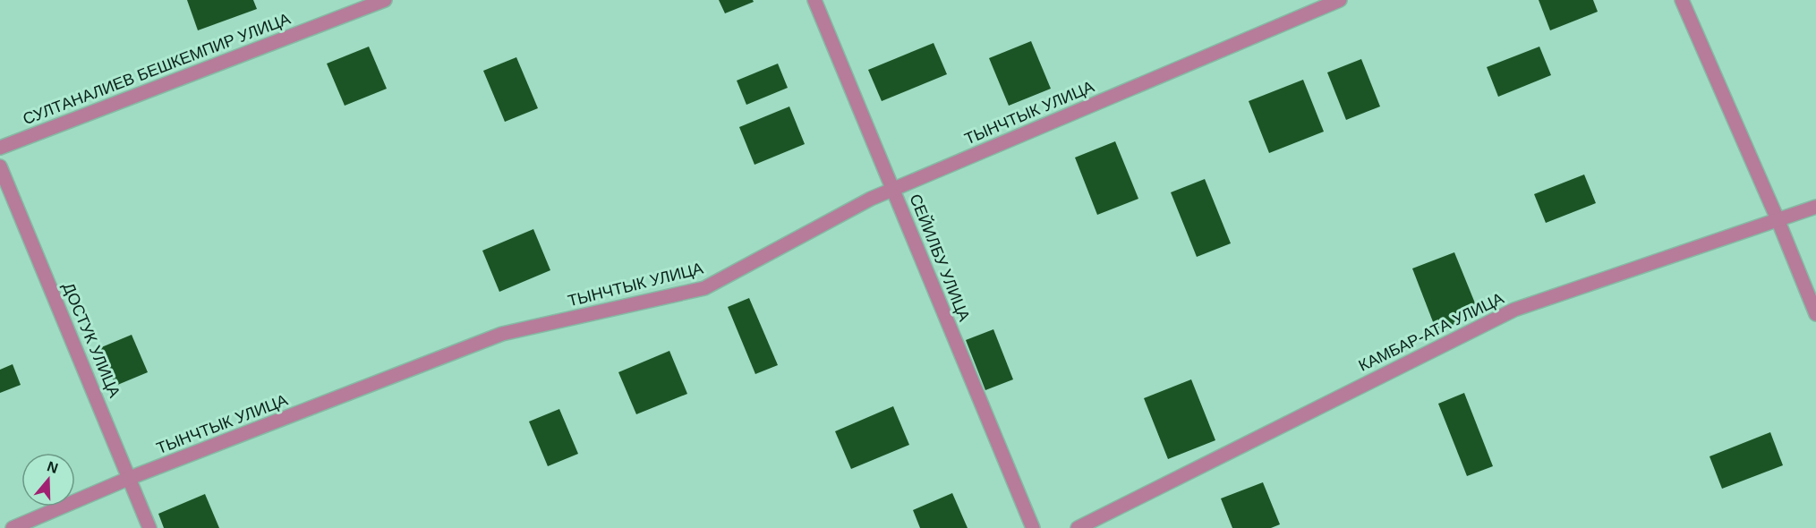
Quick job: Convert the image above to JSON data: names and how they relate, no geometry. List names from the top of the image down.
{
  "streets": {
    "street": [
      "СУЛТАНАЛИЕВ БЕШКЕМПИР УЛИЦА",
      "ТЫНЧТЫК УЛИЦА",
      "СЕЙИЛБУ УЛИЦА",
      "КАМБАР-АТА УЛИЦА",
      "ДОСТУК УЛИЦА"
    ]
  },
  "crossings": [
    ["ТЫНЧТЫК УЛИЦА", "СЕЙИЛБУ УЛИЦА"],
    ["ТЫНЧТЫК УЛИЦА", "ДОСТУК УЛИЦА"]
  ],
  "north": "top"
}
